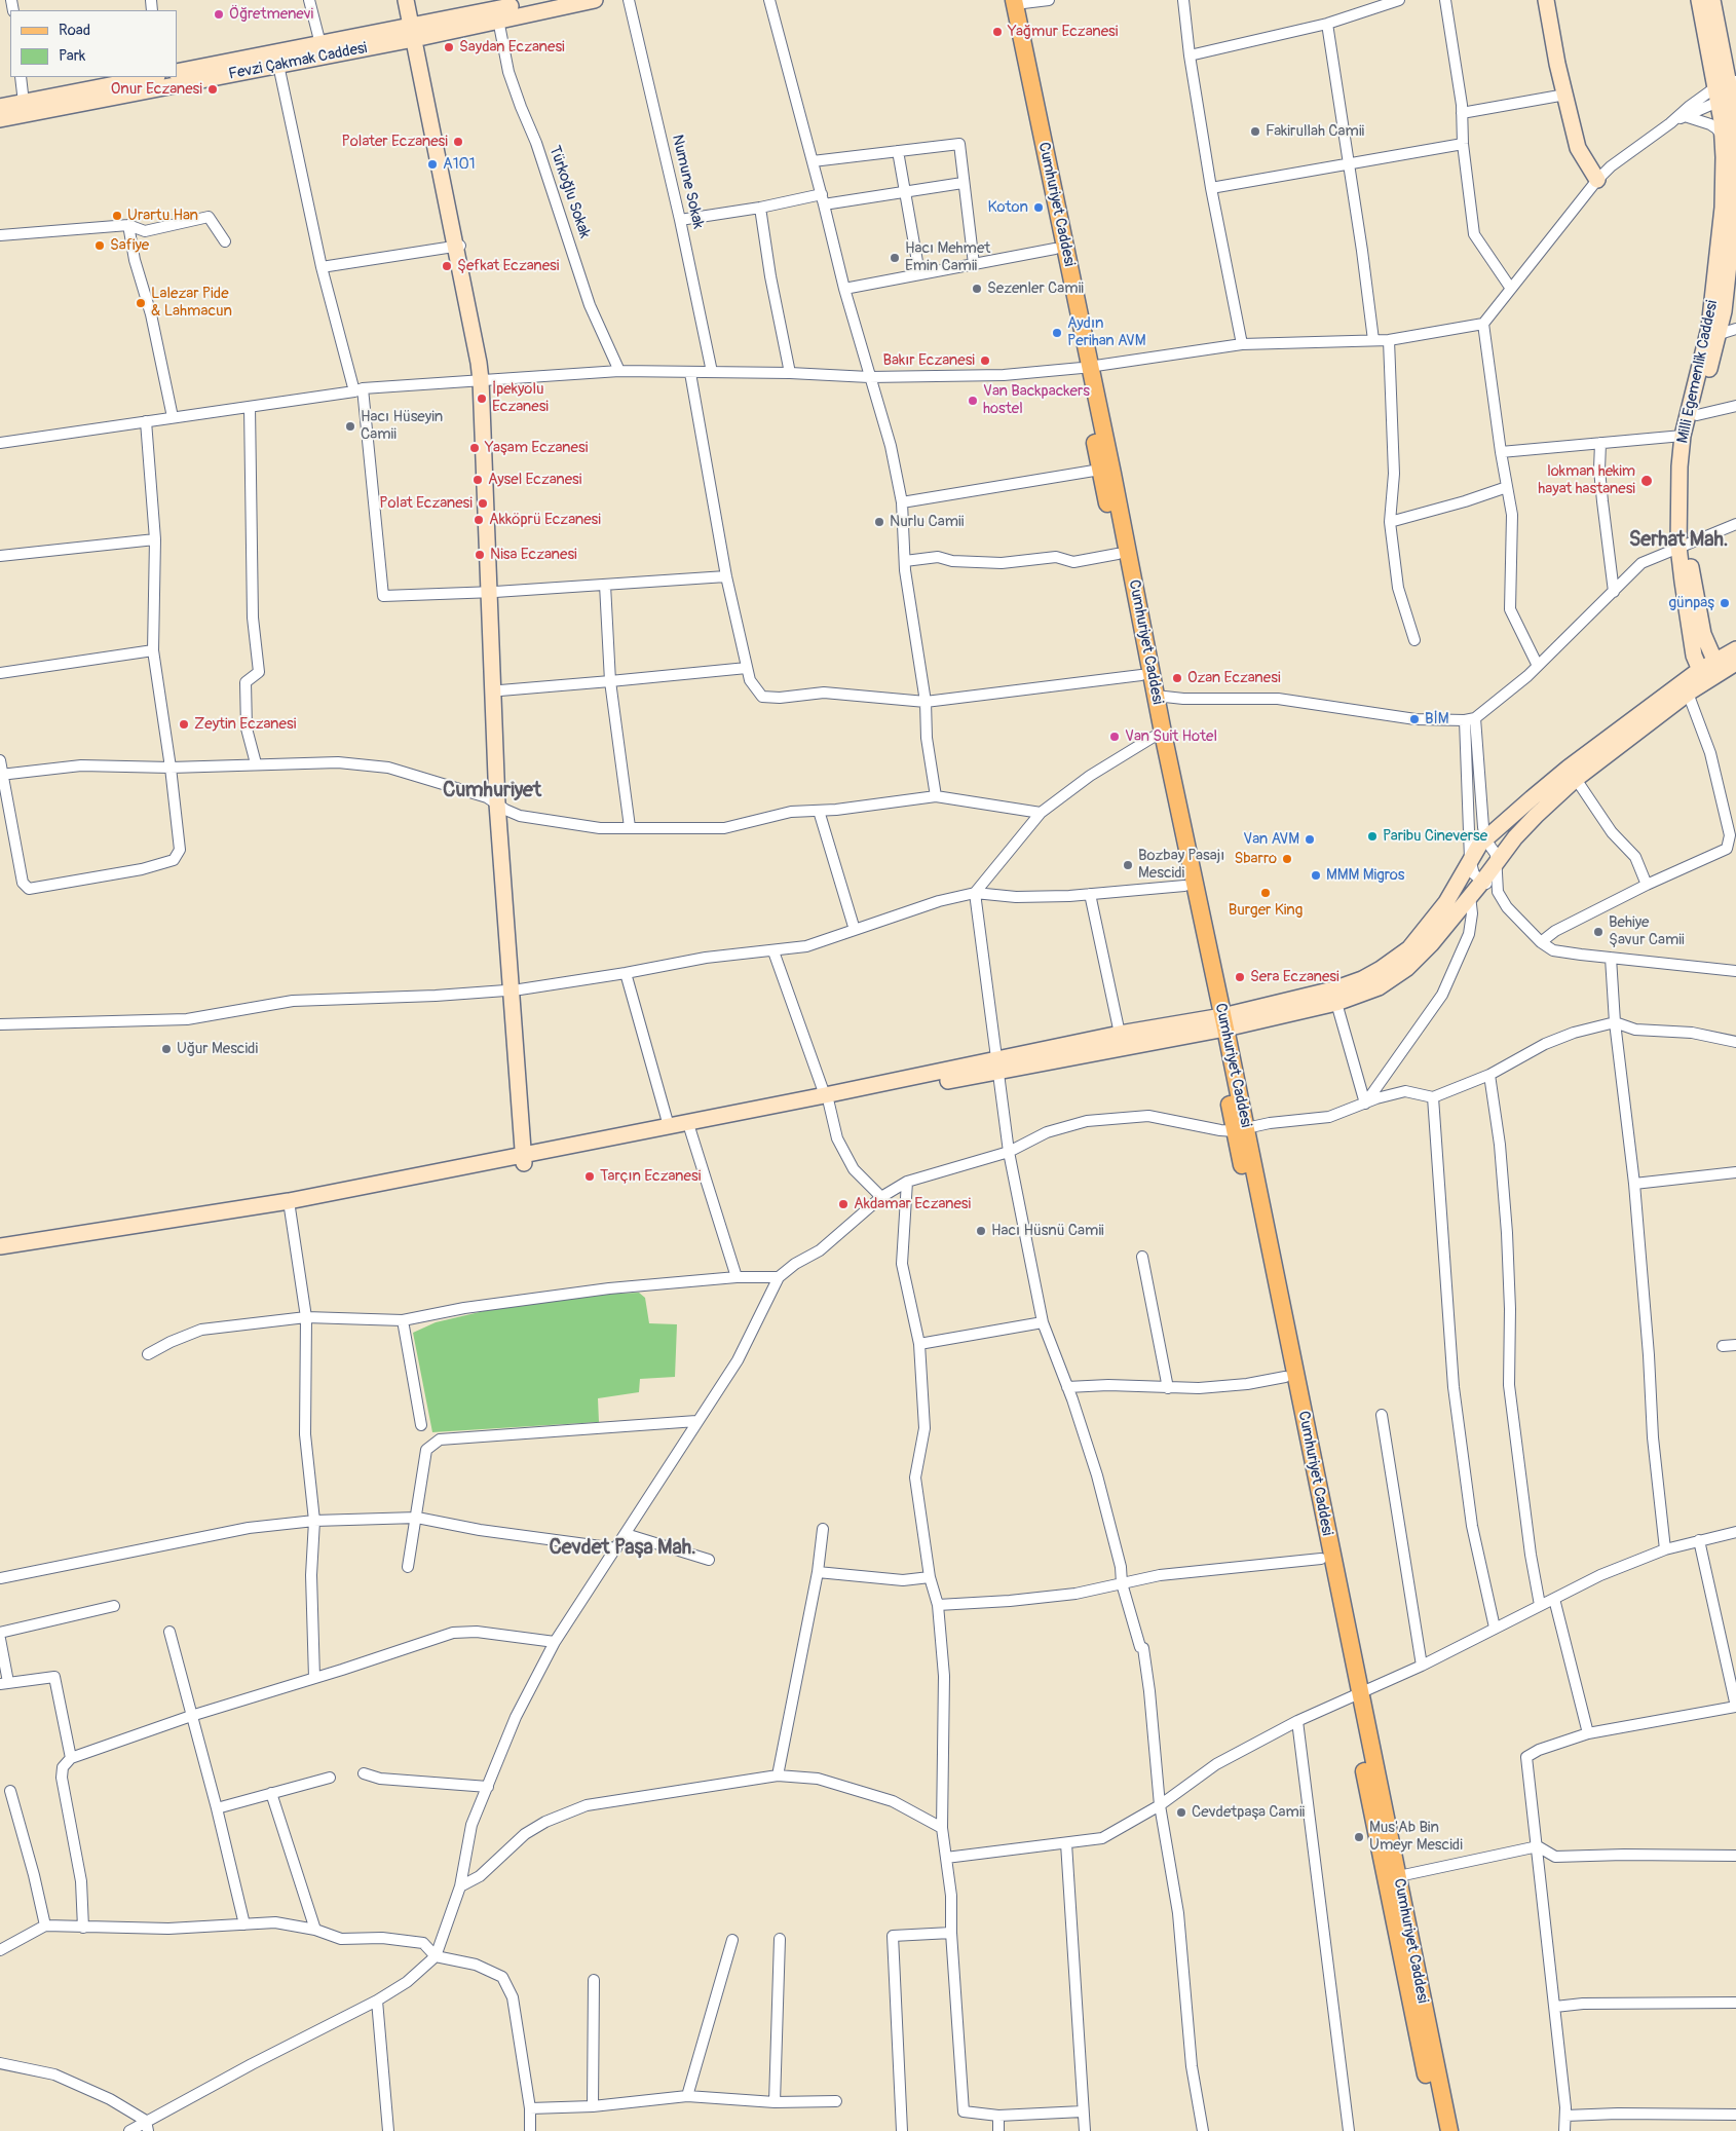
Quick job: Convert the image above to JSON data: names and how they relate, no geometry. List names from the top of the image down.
{
  "streets": {
    "main road": ["Cumhuriyet Caddesi"],
    "street": [
      "Fevzi Çakmak Caddesi",
      "Numune Sokak",
      "Türkoğlu Sokak",
      "Milli Egemenlik Caddesi"
    ]
  },
  "crossings": [
    ["Fevzi Çakmak Caddesi", "Türkoğlu Sokak"]
  ],
  "districts": ["Serhat Mah.", "Cumhuriyet", "Cevdet Paşa Mah."],
  "places": [
    "Öğretmenevi",
    "Yağmur Eczanesi",
    "Saydan Eczanesi",
    "Onur Eczanesi",
    "Fakirullah Camii",
    "Polater Eczanesi",
    "A101",
    "Koton",
    "Urartu Han",
    "Safiye",
    "Hacı Mehmet Emin Camii",
    "Şefkat Eczanesi",
    "Sezenler Camii",
    "Lalezar Pide & Lahmacun",
    "Aydın Perihan AVM",
    "Bakır Eczanesi",
    "İpekyolu Eczanesi",
    "Van Backpackers hostel",
    "Hacı Hüseyin Camii",
    "Yaşam Eczanesi",
    "Aysel Eczanesi",
    "lokman hekim hayat hastanesi",
    "Polat Eczanesi",
    "Akköprü Eczanesi",
    "Nurlu Camii",
    "Nisa Eczanesi",
    "günpaş",
    "Ozan Eczanesi",
    "BİM",
    "Zeytin Eczanesi",
    "Van Suit Hotel",
    "Paribu Cineverse",
    "Van AVM",
    "Sbarro",
    "Bozbay Pasajı Mescidi",
    "MMM Migros",
    "Burger King",
    "Behiye Şavur Camii",
    "Sera Eczanesi",
    "Uğur Mescidi",
    "Tarçın Eczanesi",
    "Akdamar Eczanesi",
    "Hacı Hüsnü Camii",
    "Cevdetpaşa Camii",
    "Mus'Ab Bin Umeyr Mescidi"
  ],
  "legend": ["Road", "Park"]
}
